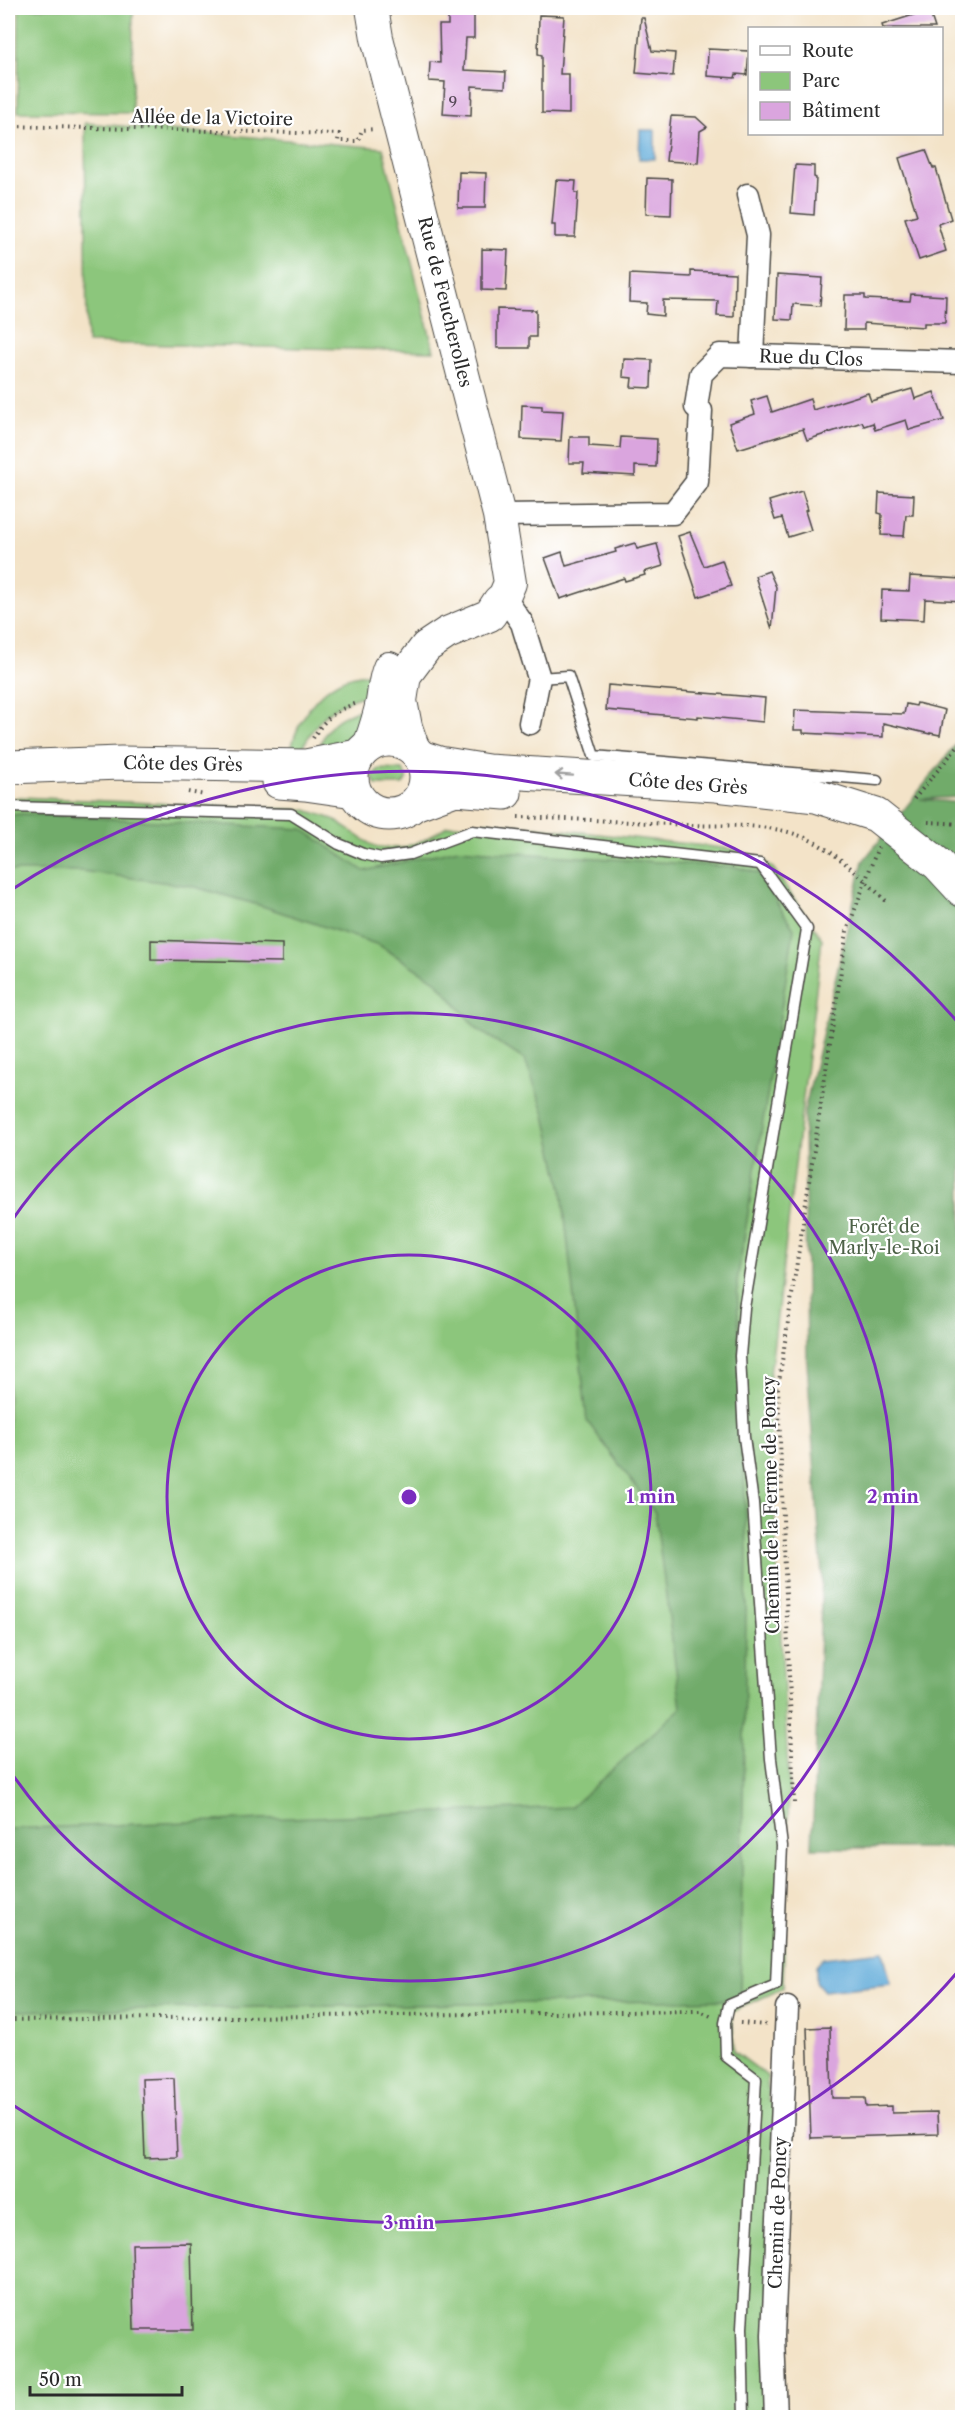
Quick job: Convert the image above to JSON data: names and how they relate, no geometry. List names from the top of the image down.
{
  "streets": {
    "main road": ["Côte des Grès"],
    "street": ["Rue de Feucherolles", "Rue du Clos", "Chemin de Poncy"],
    "path": ["Allée de la Victoire", "Chemin de la Ferme de Poncy"]
  },
  "crossings": [
    ["Allée de la Victoire", "Rue de Feucherolles"],
    ["Rue de Feucherolles", "Rue du Clos"],
    ["Côte des Grès", "Chemin de la Ferme de Poncy"]
  ],
  "parks": ["Forêt de Marly-le-Roi"],
  "house_numbers": ["9"],
  "legend": ["Route", "Parc", "Bâtiment"],
  "scale_bar": "50 m",
  "rings": ["1 min", "2 min", "3 min"]
}
